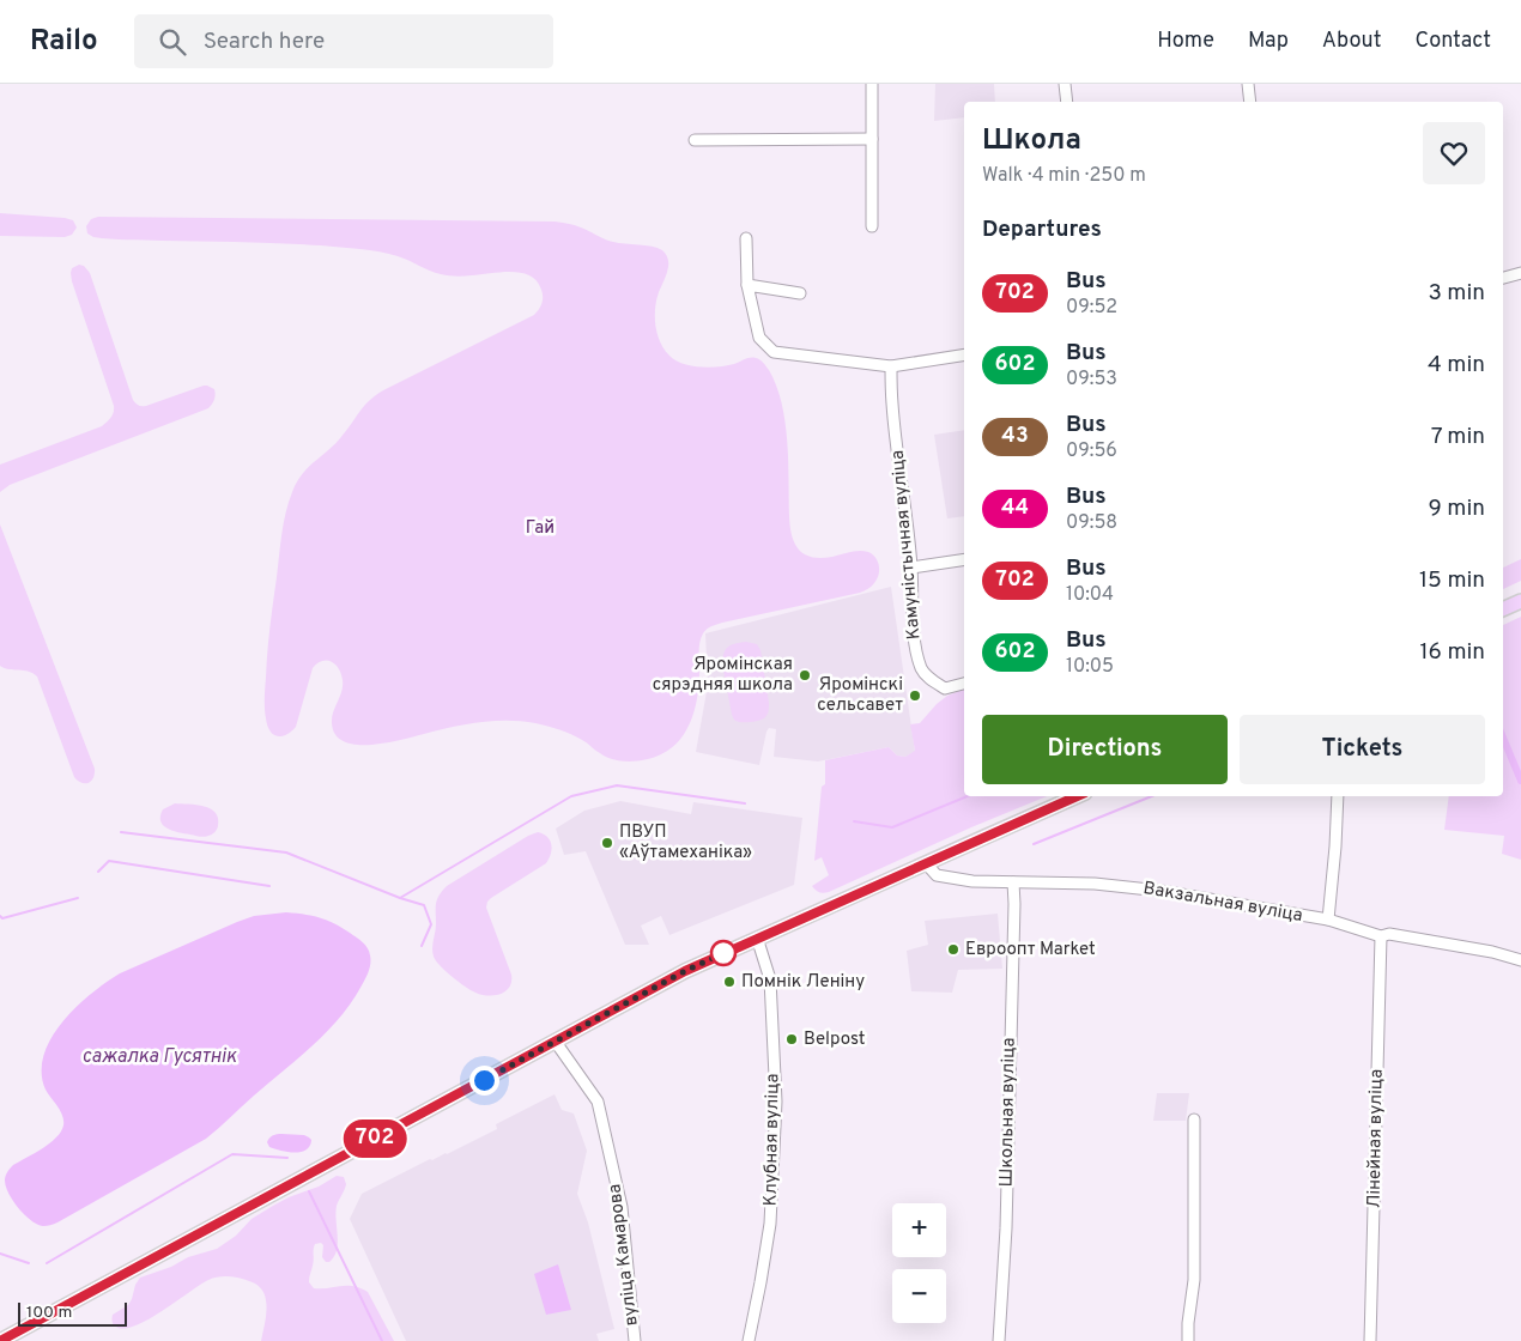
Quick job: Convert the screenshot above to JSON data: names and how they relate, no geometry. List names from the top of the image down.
{
  "streets": {
    "street": [
      "Камуністычная вуліца",
      "Вакзальная вуліца",
      "Школьная вуліца",
      "Лінейная вуліца",
      "Клубная вуліца",
      "вуліца Камарова"
    ]
  },
  "crossings": [
    ["Вакзальная вуліца", "Школьная вуліца"],
    ["Вакзальная вуліца", "Лінейная вуліца"]
  ],
  "water": ["сажалка Гусятнік"],
  "parks": ["Гай"],
  "places": [
    "Яромінская сярэдняя школа",
    "Яромінскі сельсавет",
    "ПВУП «Аўтамеханіка»",
    "Евроопт Market",
    "Помнік Леніну",
    "Belpost"
  ],
  "lines": ["bus line 702"],
  "scale_bar": "100 m",
  "page": {
    "header": "Railo",
    "search": "Search here",
    "nav": [
      "Home",
      "Map",
      "About",
      "Contact"
    ],
    "on_map": "702",
    "heading": [
      ["Школа", "Walk · 4 min · 250 m"],
      "Departures"
    ],
    "list": [
      {
        "mark": "702",
        "name": "Bus",
        "note": "09:52",
        "value": "3 min"
      },
      {
        "mark": "602",
        "name": "Bus",
        "note": "09:53",
        "value": "4 min"
      },
      {
        "mark": "43",
        "name": "Bus",
        "note": "09:56",
        "value": "7 min"
      },
      {
        "mark": "44",
        "name": "Bus",
        "note": "09:58",
        "value": "9 min"
      },
      {
        "mark": "702",
        "name": "Bus",
        "note": "10:04",
        "value": "15 min"
      },
      {
        "mark": "602",
        "name": "Bus",
        "note": "10:05",
        "value": "16 min"
      }
    ],
    "buttons": ["Directions", "Tickets"],
    "map_buttons": ["+", "−"],
    "scale": "100 m"
  }
}
